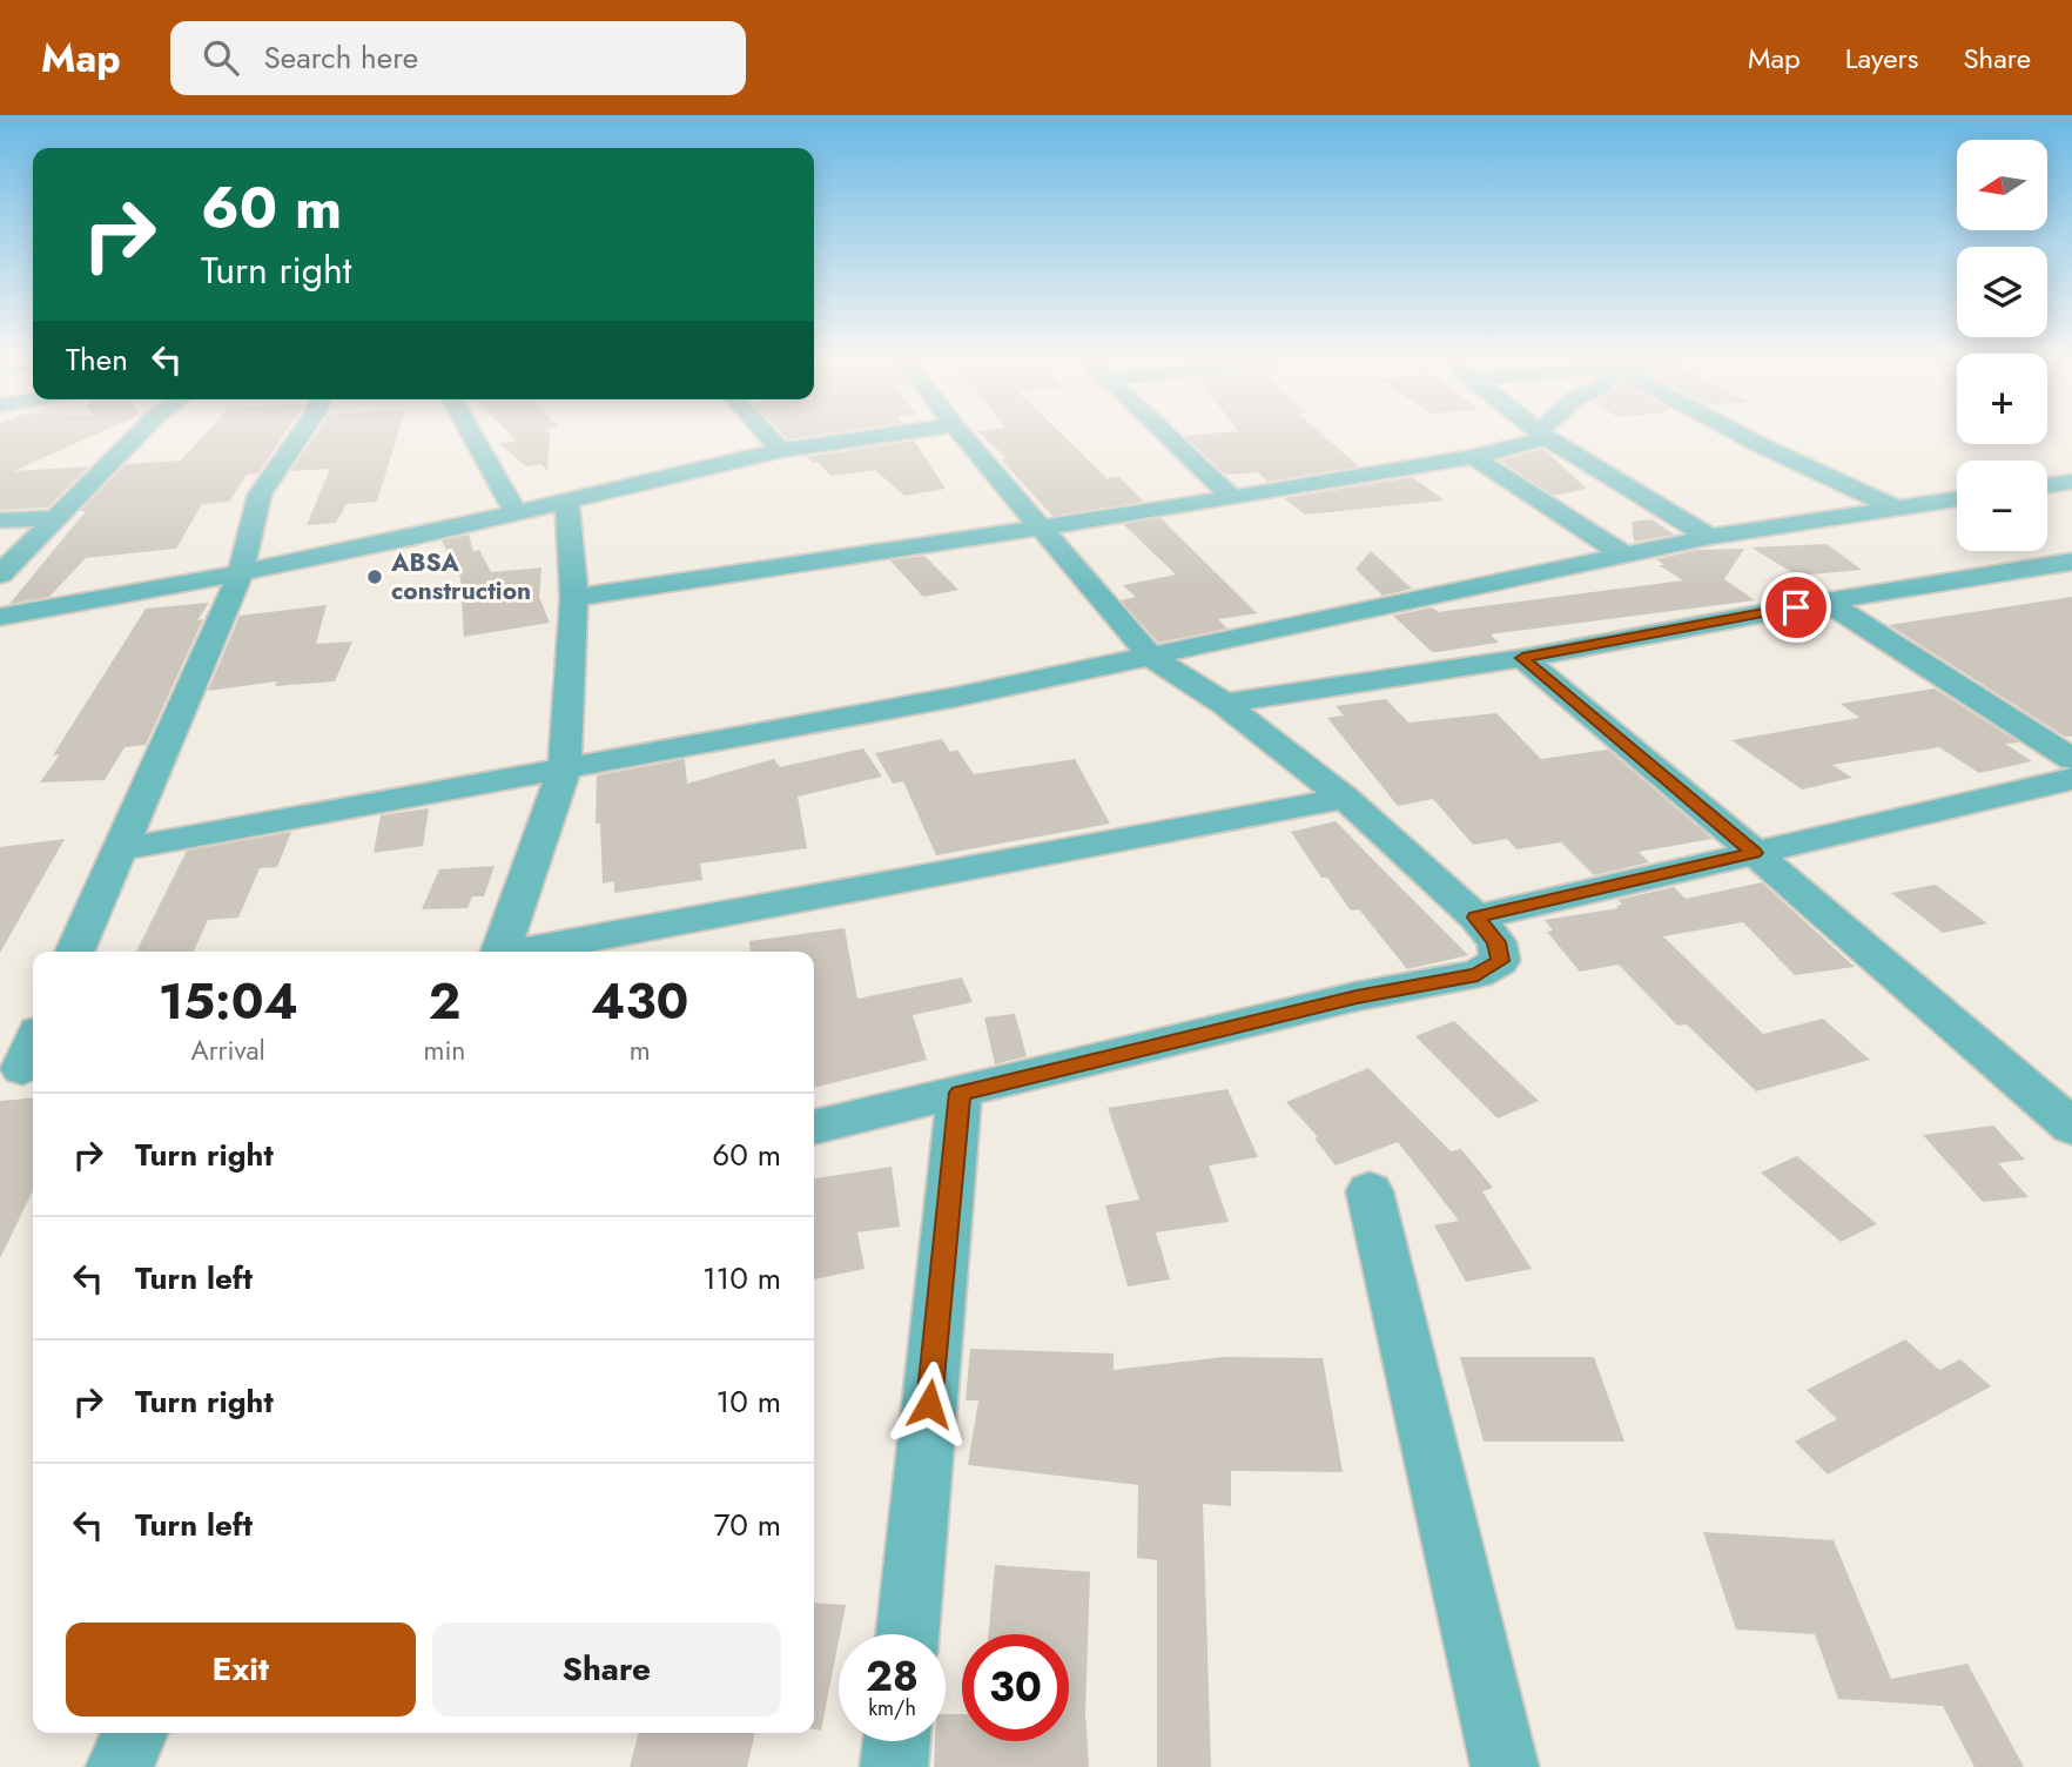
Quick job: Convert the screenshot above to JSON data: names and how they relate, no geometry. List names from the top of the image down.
{
  "places": ["ABSA construction"],
  "north": "left",
  "page": {
    "header": "Map",
    "search": "Search here",
    "nav": ["Map", "Layers", "Share"],
    "map_buttons": ["+", "−"],
    "turn": ["60 m", "Turn right"],
    "then": "Then",
    "eta": [
      "15:04",
      "Arrival",
      "2",
      "min",
      "430",
      "m"
    ],
    "list": [
      {
        "name": "Turn right",
        "value": "60 m"
      },
      {
        "name": "Turn left",
        "value": "110 m"
      },
      {
        "name": "Turn right",
        "value": "10 m"
      },
      {
        "name": "Turn left",
        "value": "70 m"
      }
    ],
    "buttons": ["Exit", "Share"],
    "speed": "28 km/h",
    "limit": "30"
  }
}
